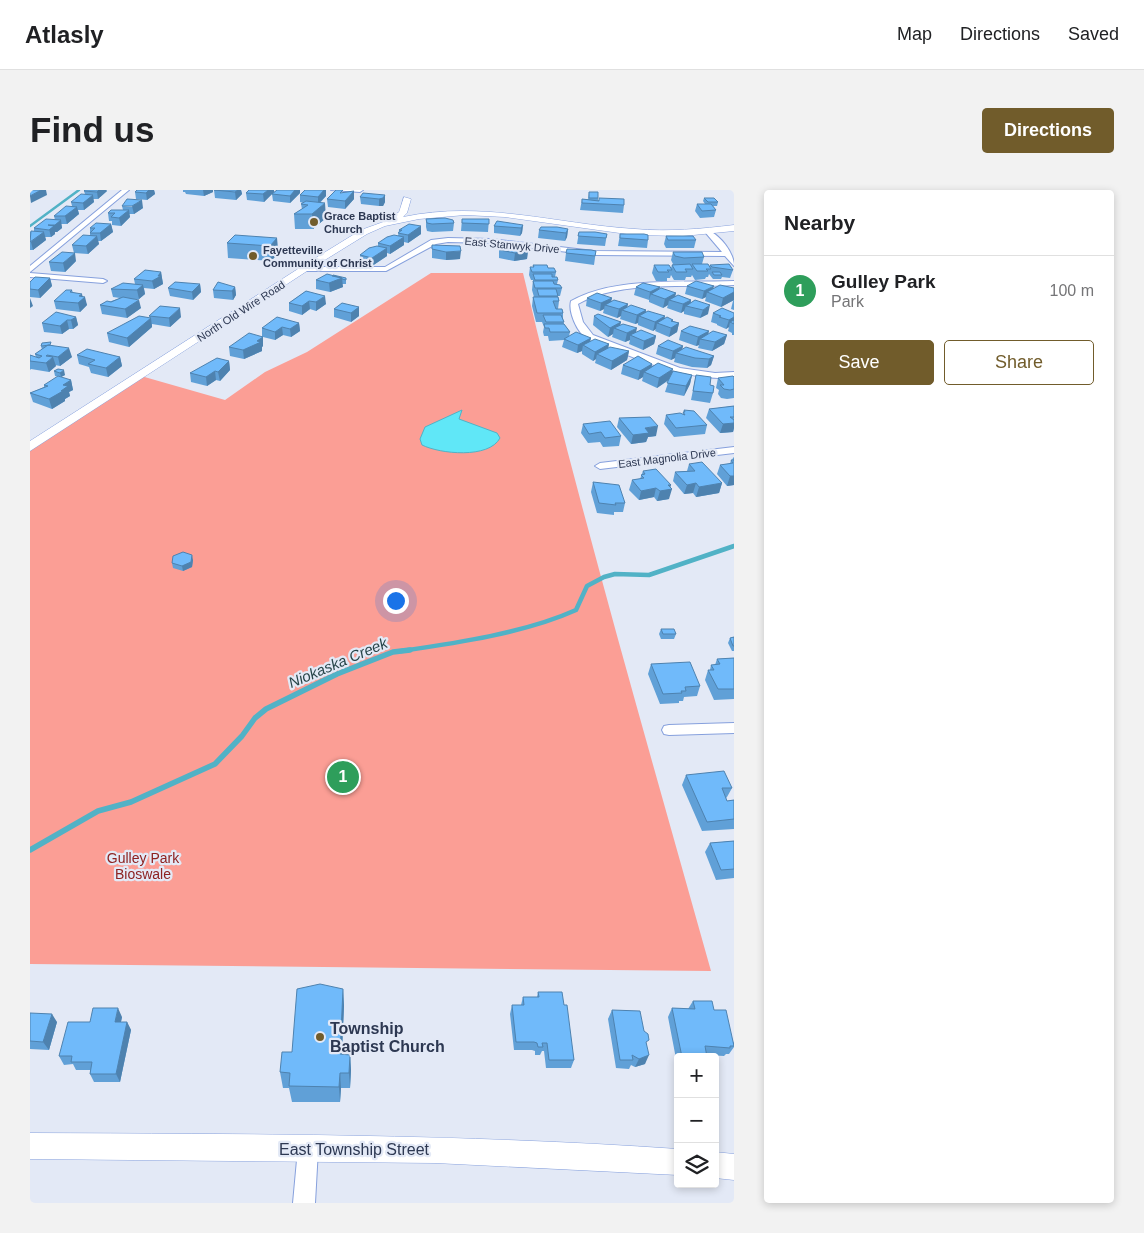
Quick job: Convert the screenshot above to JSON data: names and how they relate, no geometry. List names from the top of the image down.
{
  "streets": {
    "street": [
      "East Stanwyk Drive",
      "North Old Wire Road",
      "East Magnolia Drive",
      "East Township Street"
    ]
  },
  "crossings": [
    ["East Stanwyk Drive", "North Old Wire Road"]
  ],
  "water": ["Niokaska Creek"],
  "parks": ["Gulley Park Bioswale"],
  "places": ["Grace Baptist Church", "Fayetteville Community of Christ", "Township Baptist Church"],
  "page": {
    "header": "Atlasly",
    "nav": ["Map", "Directions", "Saved"],
    "buttons": [
      "Directions",
      ["Save", "Share"]
    ],
    "title": "Find us",
    "heading": "Nearby",
    "list": [
      {
        "mark": "1",
        "name": "Gulley Park",
        "note": "Park",
        "value": "100 m"
      }
    ],
    "pins": "1",
    "map_buttons": ["+", "−"]
  }
}
